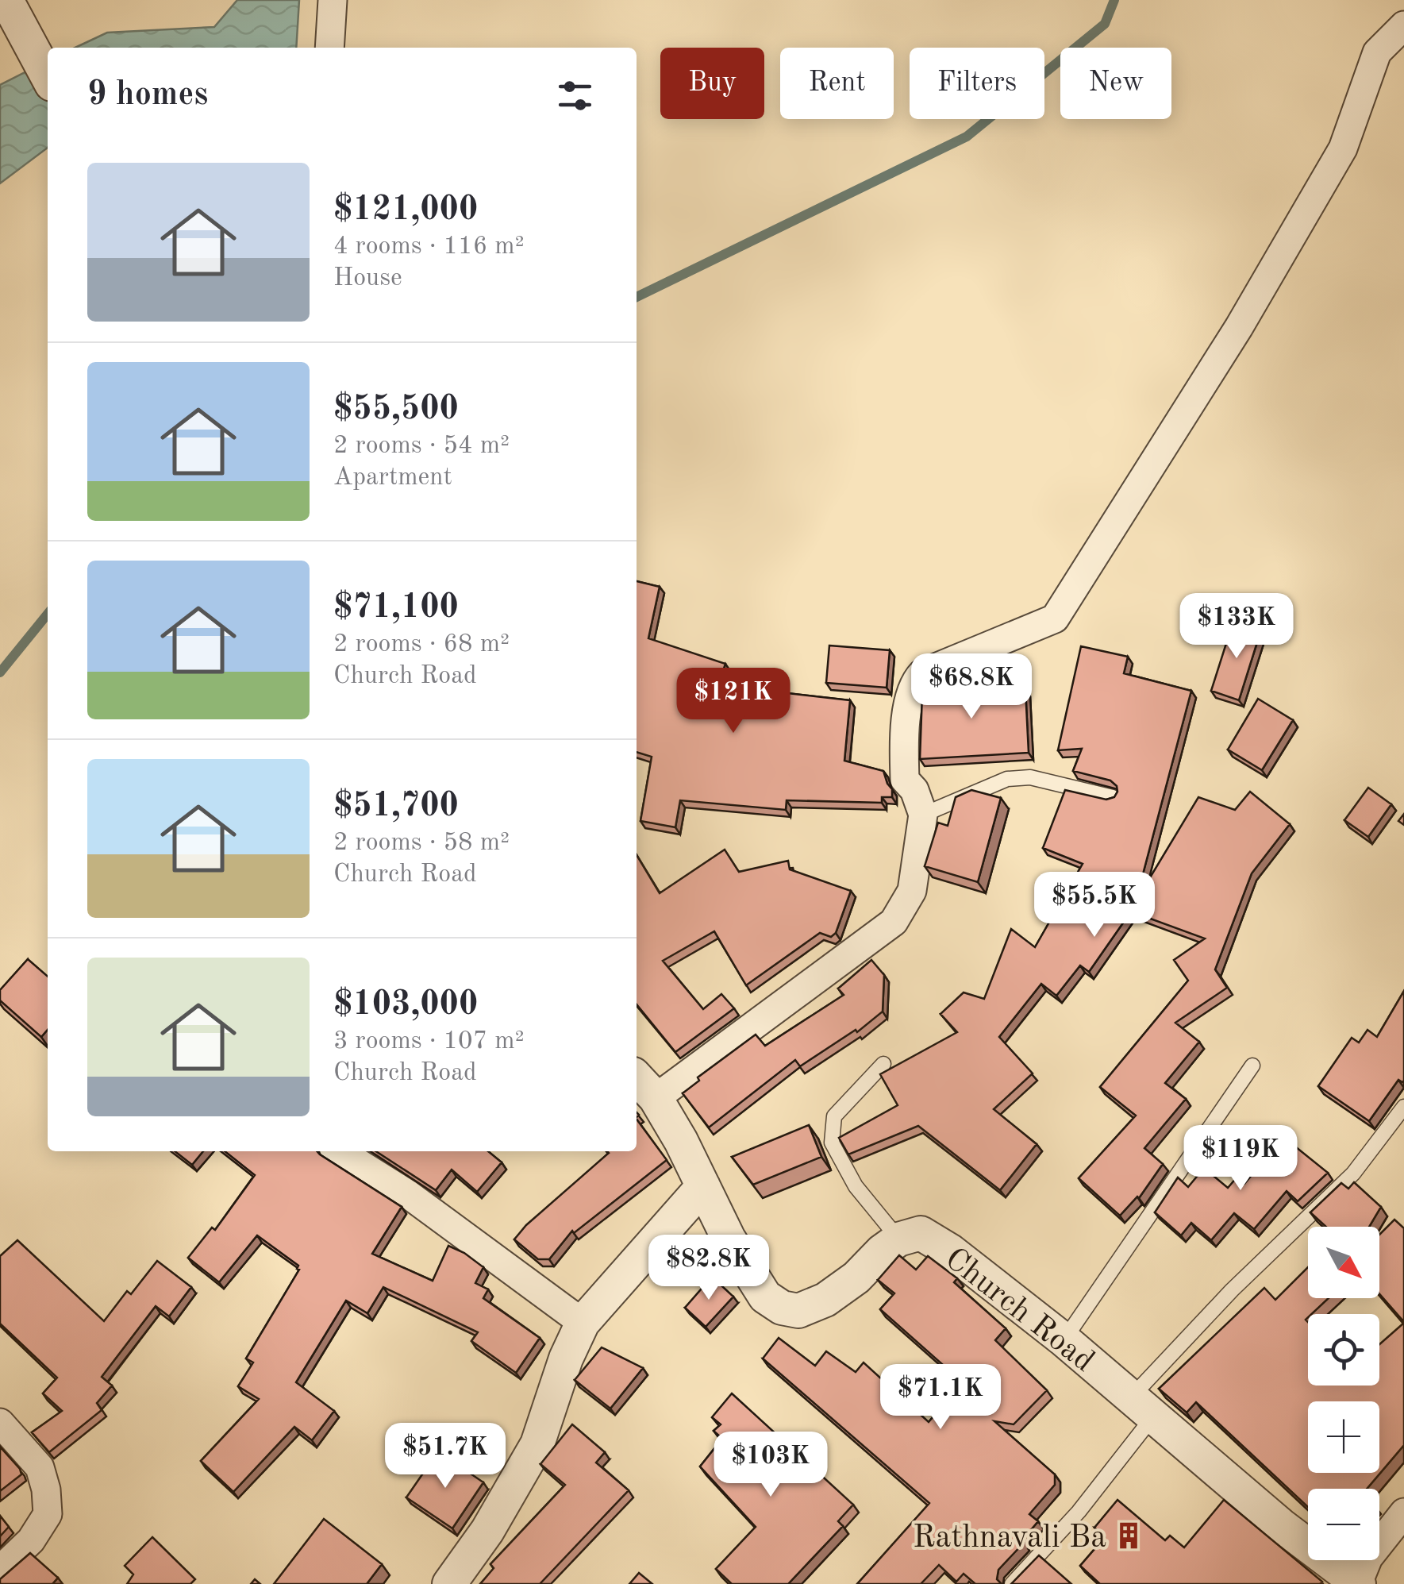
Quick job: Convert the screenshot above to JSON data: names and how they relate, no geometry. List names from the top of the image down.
{
  "streets": {
    "street": ["Church Road"]
  },
  "places": {
    "building": ["Rathnavali Ba"]
  },
  "north": "bottom right",
  "page": {
    "chip": [
      "Buy",
      "Rent",
      "Filters",
      "New"
    ],
    "heading": "9 homes",
    "list": [
      {
        "name": "$121,000",
        "note": "4 rooms · 116 m² · House"
      },
      {
        "name": "$55,500",
        "note": "2 rooms · 54 m² · Apartment"
      },
      {
        "name": "$71,100",
        "note": "2 rooms · 68 m² · Church Road"
      },
      {
        "name": "$51,700",
        "note": "2 rooms · 58 m² · Church Road"
      },
      {
        "name": "$103,000",
        "note": "3 rooms · 107 m² · Church Road"
      }
    ],
    "price": [
      "$133K",
      "$68.8K",
      "$121K",
      "$55.5K",
      "$119K",
      "$82.8K",
      "$71.1K",
      "$51.7K",
      "$103K"
    ],
    "map_buttons": ["+", "−"]
  }
}
